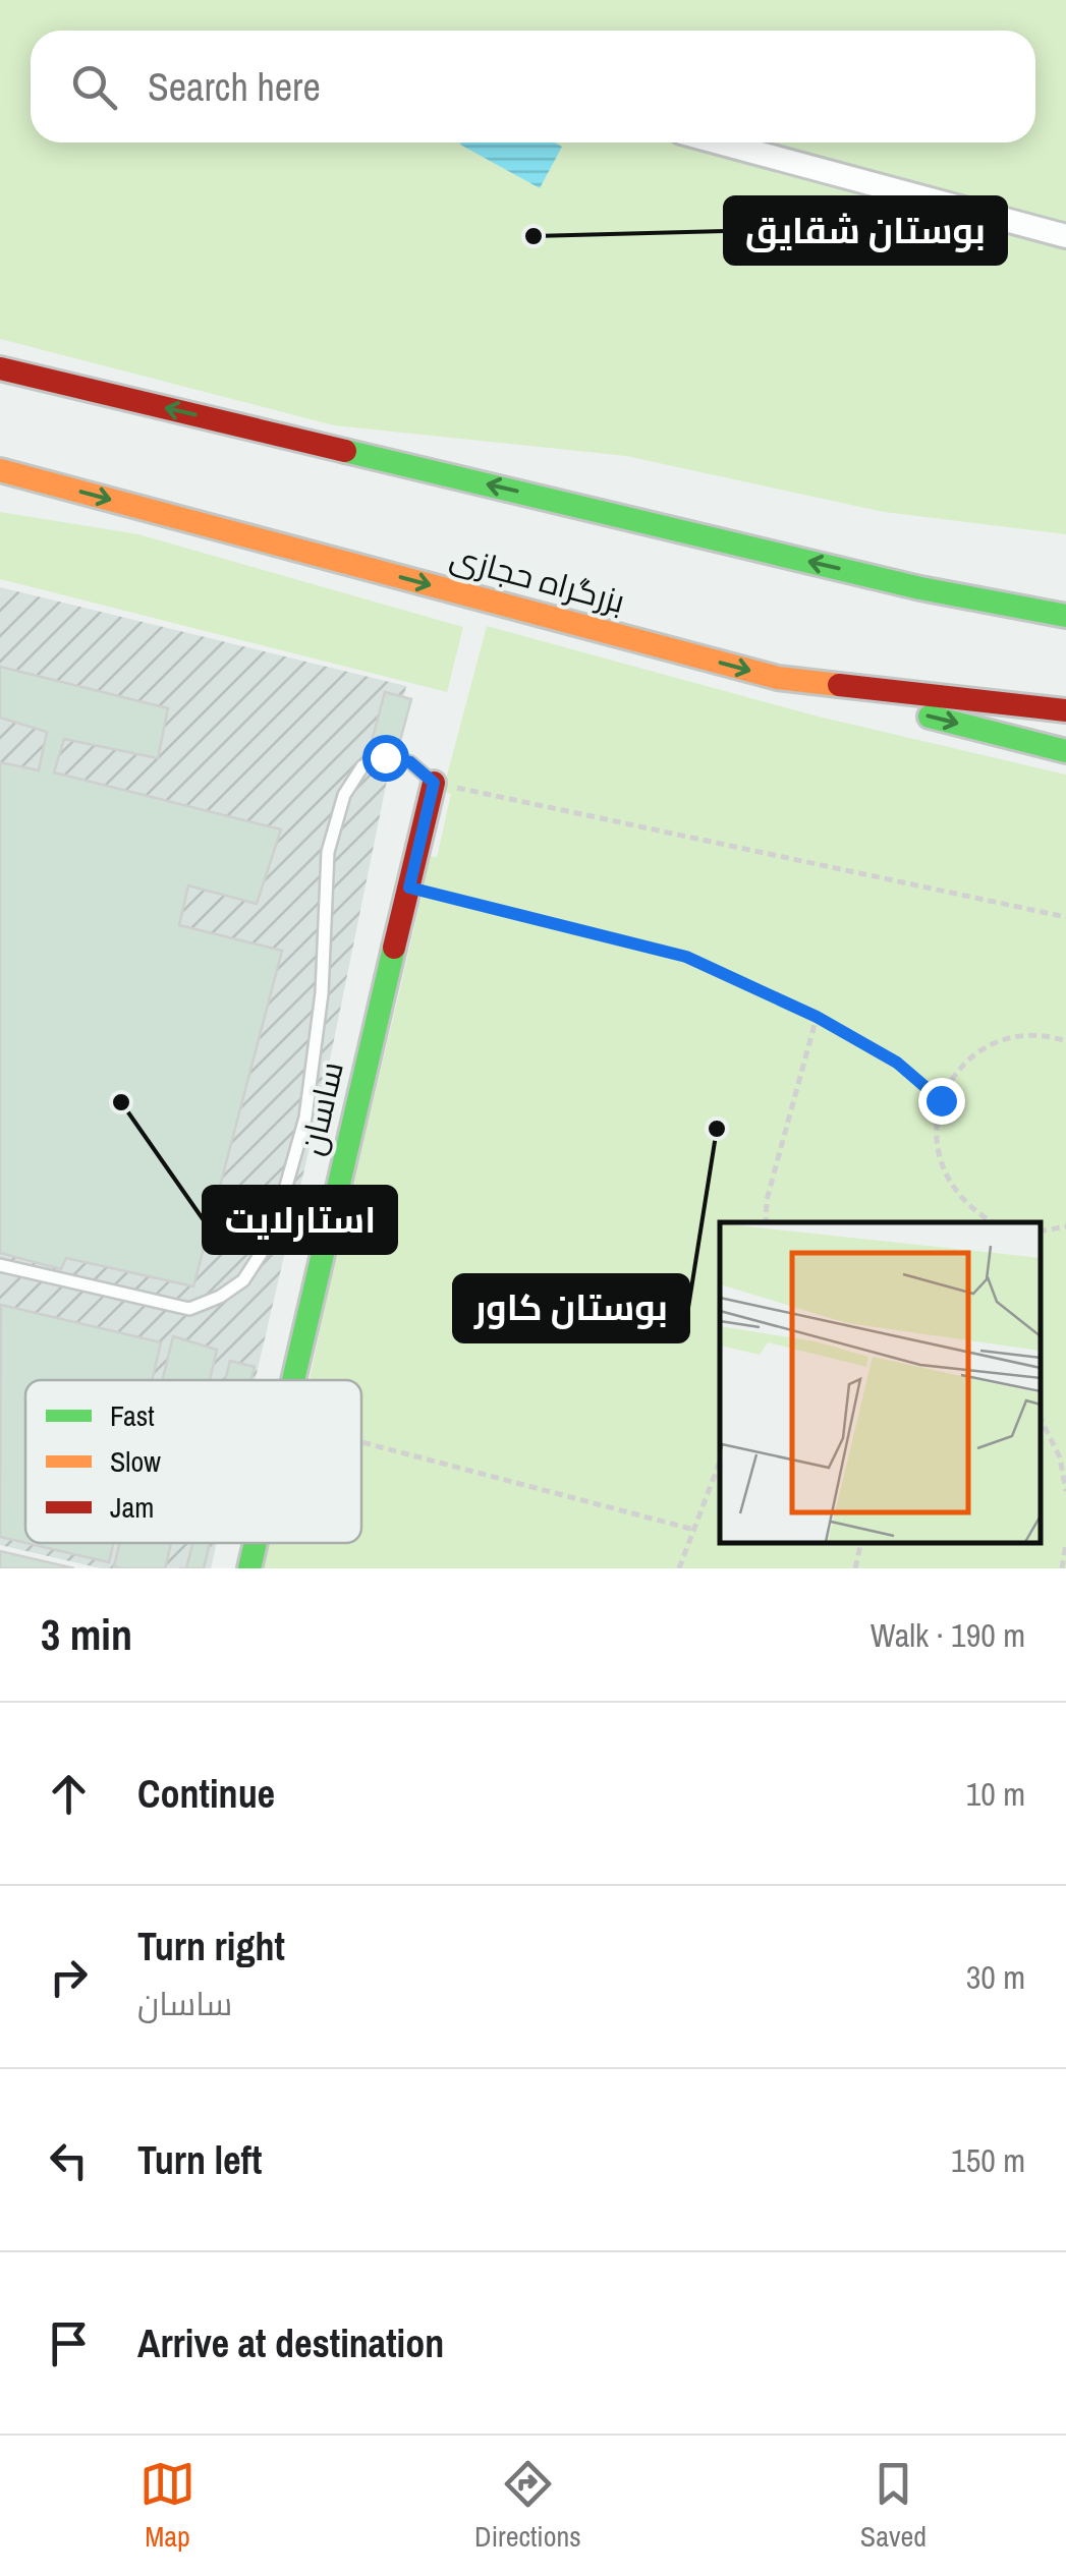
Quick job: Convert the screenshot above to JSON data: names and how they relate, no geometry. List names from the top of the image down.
{
  "streets": {
    "main road": ["بزرگراه حجازی", "ساسان"]
  },
  "places": ["بوستان شقایق", "استارلایت", "بوستان کاور"],
  "legend": ["Fast", "Slow", "Jam"],
  "page": {
    "search": "Search here",
    "heading": ["3 min", "Walk · 190 m"],
    "list": [
      ["Continue", "10 m"],
      ["Turn right", "ساسان", "30 m"],
      ["Turn left", "150 m"],
      "Arrive at destination"
    ],
    "nav": ["Map", "Directions", "Saved"]
  }
}
